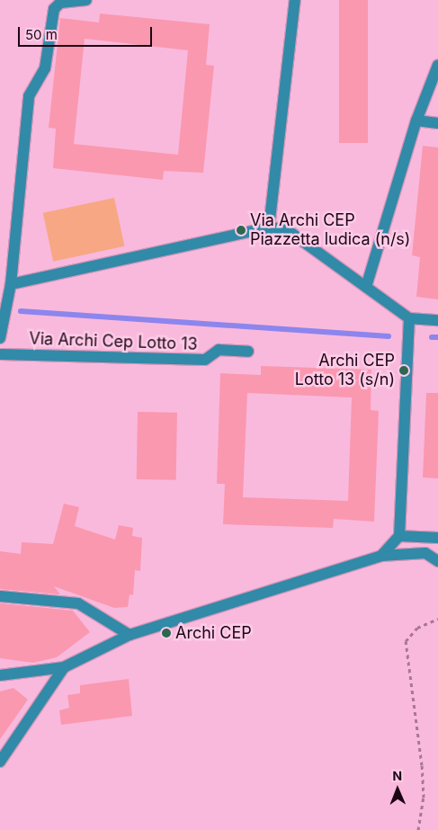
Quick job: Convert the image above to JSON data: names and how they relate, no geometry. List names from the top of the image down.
{
  "streets": {
    "street": ["Via Archi Cep Lotto 13"]
  },
  "places": ["Via Archi CEP Piazzetta ludica (n/s)", "Archi CEP Lotto 13 (s/n)", "Archi CEP"],
  "scale_bar": "50 m",
  "north": "top"
}
